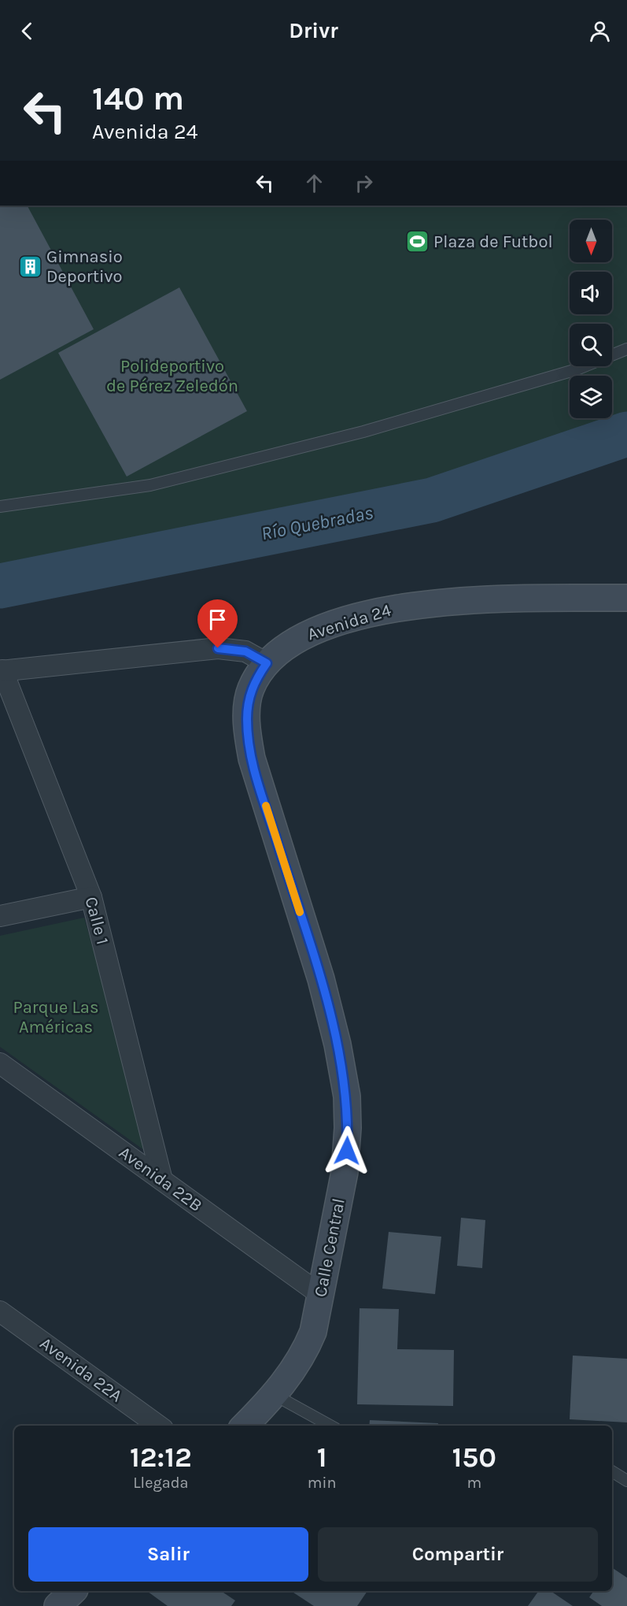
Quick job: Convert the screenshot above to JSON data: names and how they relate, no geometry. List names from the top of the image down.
{
  "streets": {
    "main road": ["Avenida 24", "Calle Central"],
    "street": ["Calle 1", "Avenida 22B", "Avenida 22A"]
  },
  "crossings": [
    ["Avenida 24", "Calle Central"],
    ["Calle 1", "Avenida 22B"],
    ["Avenida 22B", "Calle Central"]
  ],
  "water": ["Río Quebradas"],
  "parks": ["Polideportivo de Pérez Zeledón", "Parque Las Américas"],
  "places": {
    "sports": ["Plaza de Futbol"],
    "building": ["Gimnasio Deportivo"]
  },
  "north": "bottom",
  "page": {
    "header": "Drivr",
    "turn": ["140 m", "Avenida 24"],
    "eta": [
      "12:12",
      "Llegada",
      "1",
      "min",
      "150",
      "m"
    ],
    "buttons": ["Salir", "Compartir"]
  }
}
